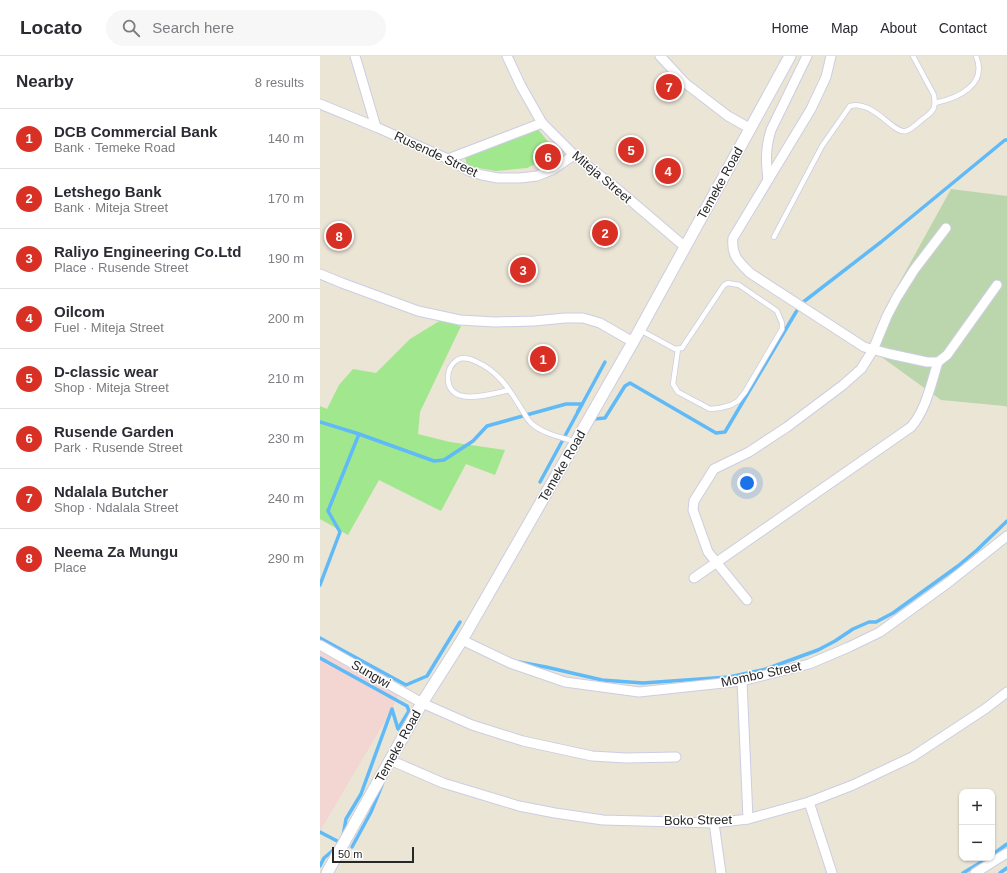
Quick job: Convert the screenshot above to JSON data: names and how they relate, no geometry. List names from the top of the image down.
{
  "streets": {
    "street": [
      "Rusende Street",
      "Miteja Street",
      "Temeke Road",
      "Sungwi",
      "Mombo Street",
      "Boko Street"
    ]
  },
  "crossings": [
    ["Rusende Street", "Miteja Street"],
    ["Miteja Street", "Temeke Road"],
    ["Temeke Road", "Sungwi"],
    ["Temeke Road", "Mombo Street"],
    ["Temeke Road", "Boko Street"]
  ],
  "scale_bar": "50 m",
  "page": {
    "header": "Locato",
    "search": "Search here",
    "nav": [
      "Home",
      "Map",
      "About",
      "Contact"
    ],
    "heading": ["Nearby", "8 results"],
    "pins": [
      "7",
      "5",
      "6",
      "4",
      "2",
      "8",
      "3",
      "1"
    ],
    "list": [
      {
        "mark": "1",
        "name": "DCB Commercial Bank",
        "note": "Bank · Temeke Road",
        "value": "140 m"
      },
      {
        "mark": "2",
        "name": "Letshego Bank",
        "note": "Bank · Miteja Street",
        "value": "170 m"
      },
      {
        "mark": "3",
        "name": "Raliyo Engineering Co.Ltd",
        "note": "Place · Rusende Street",
        "value": "190 m"
      },
      {
        "mark": "4",
        "name": "Oilcom",
        "note": "Fuel · Miteja Street",
        "value": "200 m"
      },
      {
        "mark": "5",
        "name": "D-classic wear",
        "note": "Shop · Miteja Street",
        "value": "210 m"
      },
      {
        "mark": "6",
        "name": "Rusende Garden",
        "note": "Park · Rusende Street",
        "value": "230 m"
      },
      {
        "mark": "7",
        "name": "Ndalala Butcher",
        "note": "Shop · Ndalala Street",
        "value": "240 m"
      },
      {
        "mark": "8",
        "name": "Neema Za Mungu",
        "note": "Place",
        "value": "290 m"
      }
    ],
    "map_buttons": ["+", "−"],
    "scale": "50 m"
  }
}
